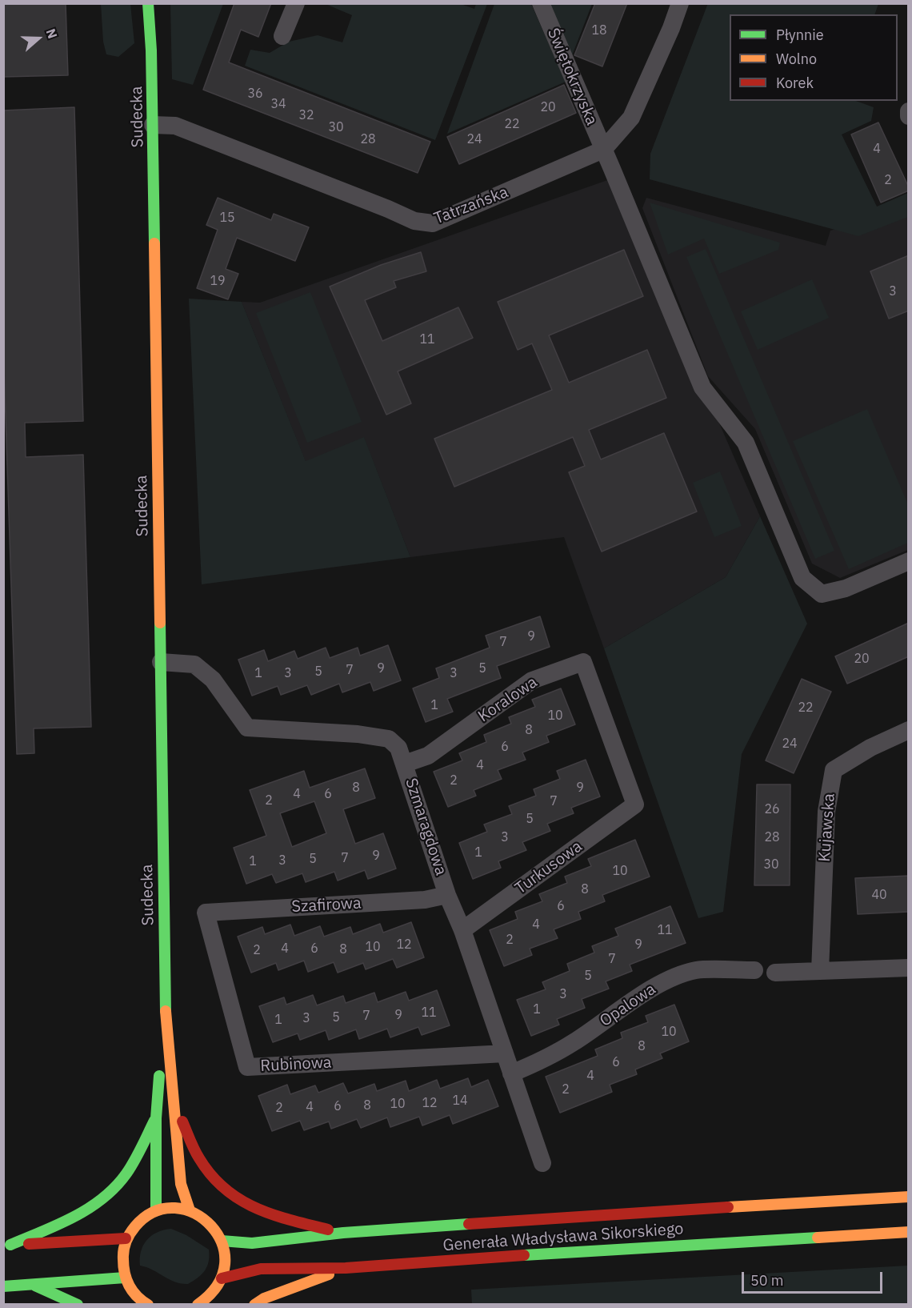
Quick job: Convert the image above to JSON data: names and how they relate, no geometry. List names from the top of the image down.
{
  "streets": {
    "street": [
      "Świętokrzyska",
      "Sudecka",
      "Tatrzańska",
      "Koralowa",
      "Szmaragdowa",
      "Kujawska",
      "Turkusowa",
      "Szafirowa",
      "Opalowa",
      "Rubinowa",
      "Generała Władysława Sikorskiego"
    ]
  },
  "crossings": [
    ["Świętokrzyska", "Tatrzańska"],
    ["Sudecka", "Tatrzańska"],
    ["Sudecka", "Szmaragdowa"],
    ["Koralowa", "Szmaragdowa"],
    ["Koralowa", "Turkusowa"],
    ["Szmaragdowa", "Turkusowa"],
    ["Szmaragdowa", "Szafirowa"],
    ["Szmaragdowa", "Opalowa"],
    ["Szmaragdowa", "Rubinowa"],
    ["Szafirowa", "Rubinowa"]
  ],
  "house_numbers": [
    "18",
    "36",
    "34",
    "20",
    "32",
    "22",
    "30",
    "28",
    "24",
    "4",
    "2",
    "15",
    "19",
    "3",
    "11",
    "9",
    "7",
    "20",
    "9",
    "5",
    "7",
    "5",
    "1",
    "3",
    "3",
    "1",
    "22",
    "10",
    "8",
    "24",
    "6",
    "4",
    "2",
    "8",
    "9",
    "4",
    "6",
    "2",
    "7",
    "26",
    "5",
    "3",
    "28",
    "1",
    "9",
    "7",
    "5",
    "3",
    "1",
    "30",
    "10",
    "8",
    "40",
    "6",
    "4",
    "11",
    "2",
    "12",
    "9",
    "10",
    "4",
    "6",
    "8",
    "2",
    "7",
    "5",
    "3",
    "1",
    "11",
    "9",
    "7",
    "5",
    "3",
    "1",
    "10",
    "8",
    "6",
    "4",
    "2",
    "14",
    "12",
    "10",
    "8",
    "6",
    "4",
    "2"
  ],
  "legend": ["Płynnie", "Wolno", "Korek"],
  "scale_bar": "50 m",
  "north": "right"
}
